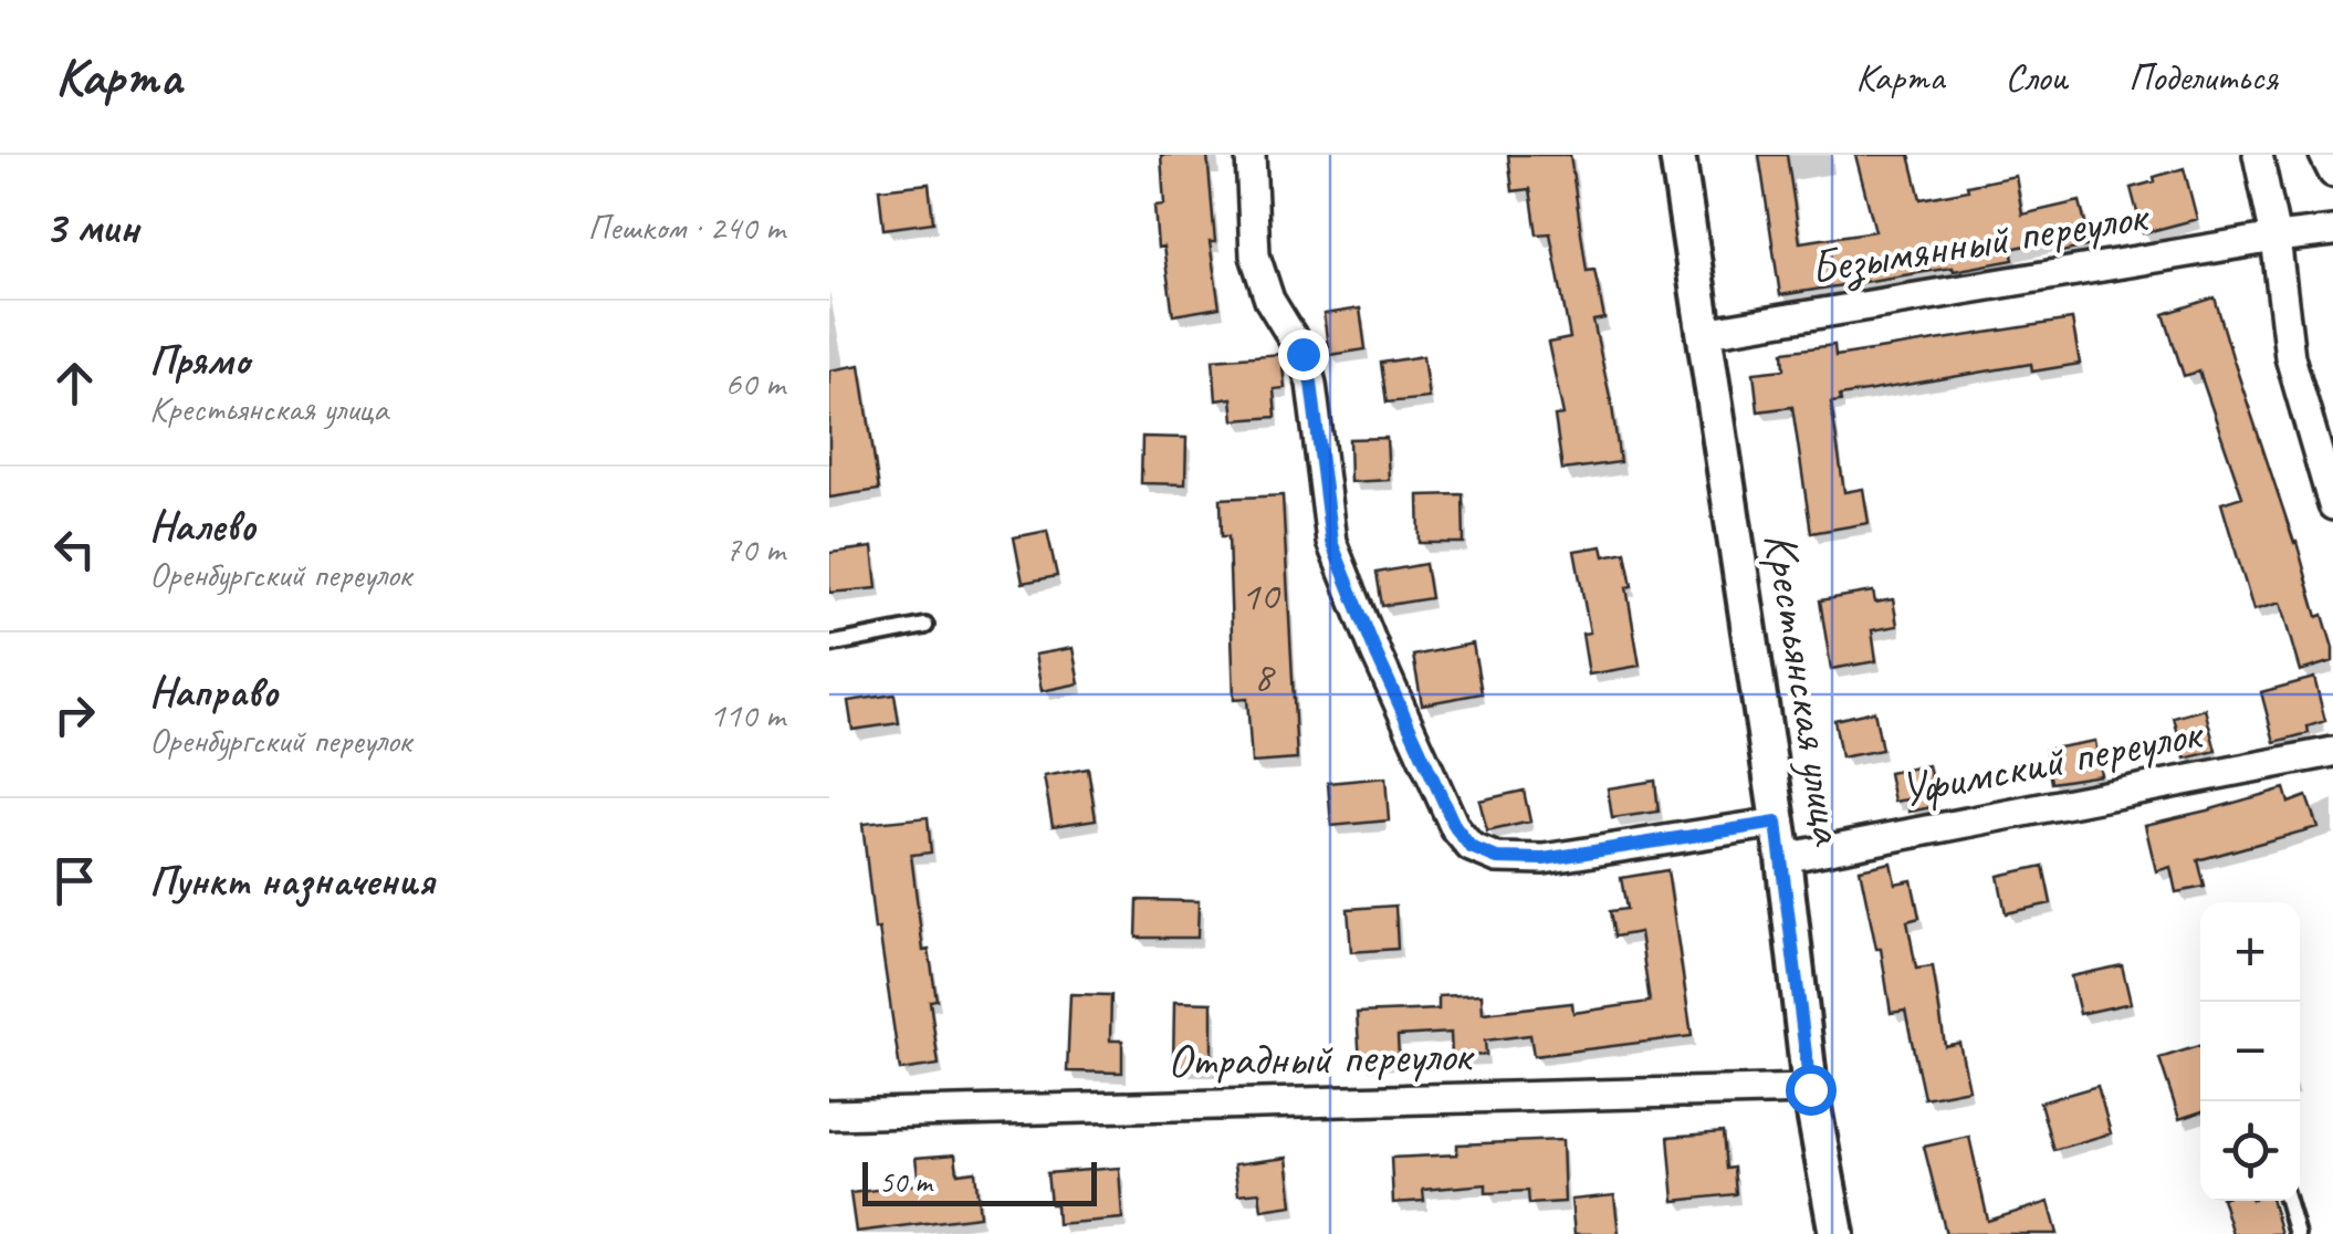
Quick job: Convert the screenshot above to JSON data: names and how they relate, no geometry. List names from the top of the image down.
{
  "streets": {
    "street": [
      "Безымянный переулок",
      "Крестьянская улица",
      "Уфимский переулок",
      "Отрадный переулок"
    ]
  },
  "crossings": [
    ["Безымянный переулок", "Крестьянская улица"],
    ["Крестьянская улица", "Уфимский переулок"],
    ["Крестьянская улица", "Отрадный переулок"]
  ],
  "house_numbers": ["10", "8"],
  "scale_bar": "50 m",
  "page": {
    "header": "Карта",
    "nav": ["Карта", "Слои", "Поделиться"],
    "heading": ["3 мин", "Пешком · 240 m"],
    "list": [
      ["Прямо", "Крестьянская улица", "60 m"],
      ["Налево", "Оренбургский переулок", "70 m"],
      ["Направо", "Оренбургский переулок", "110 m"],
      "Пункт назначения"
    ],
    "map_buttons": ["+", "−"],
    "scale": "50 m"
  }
}
